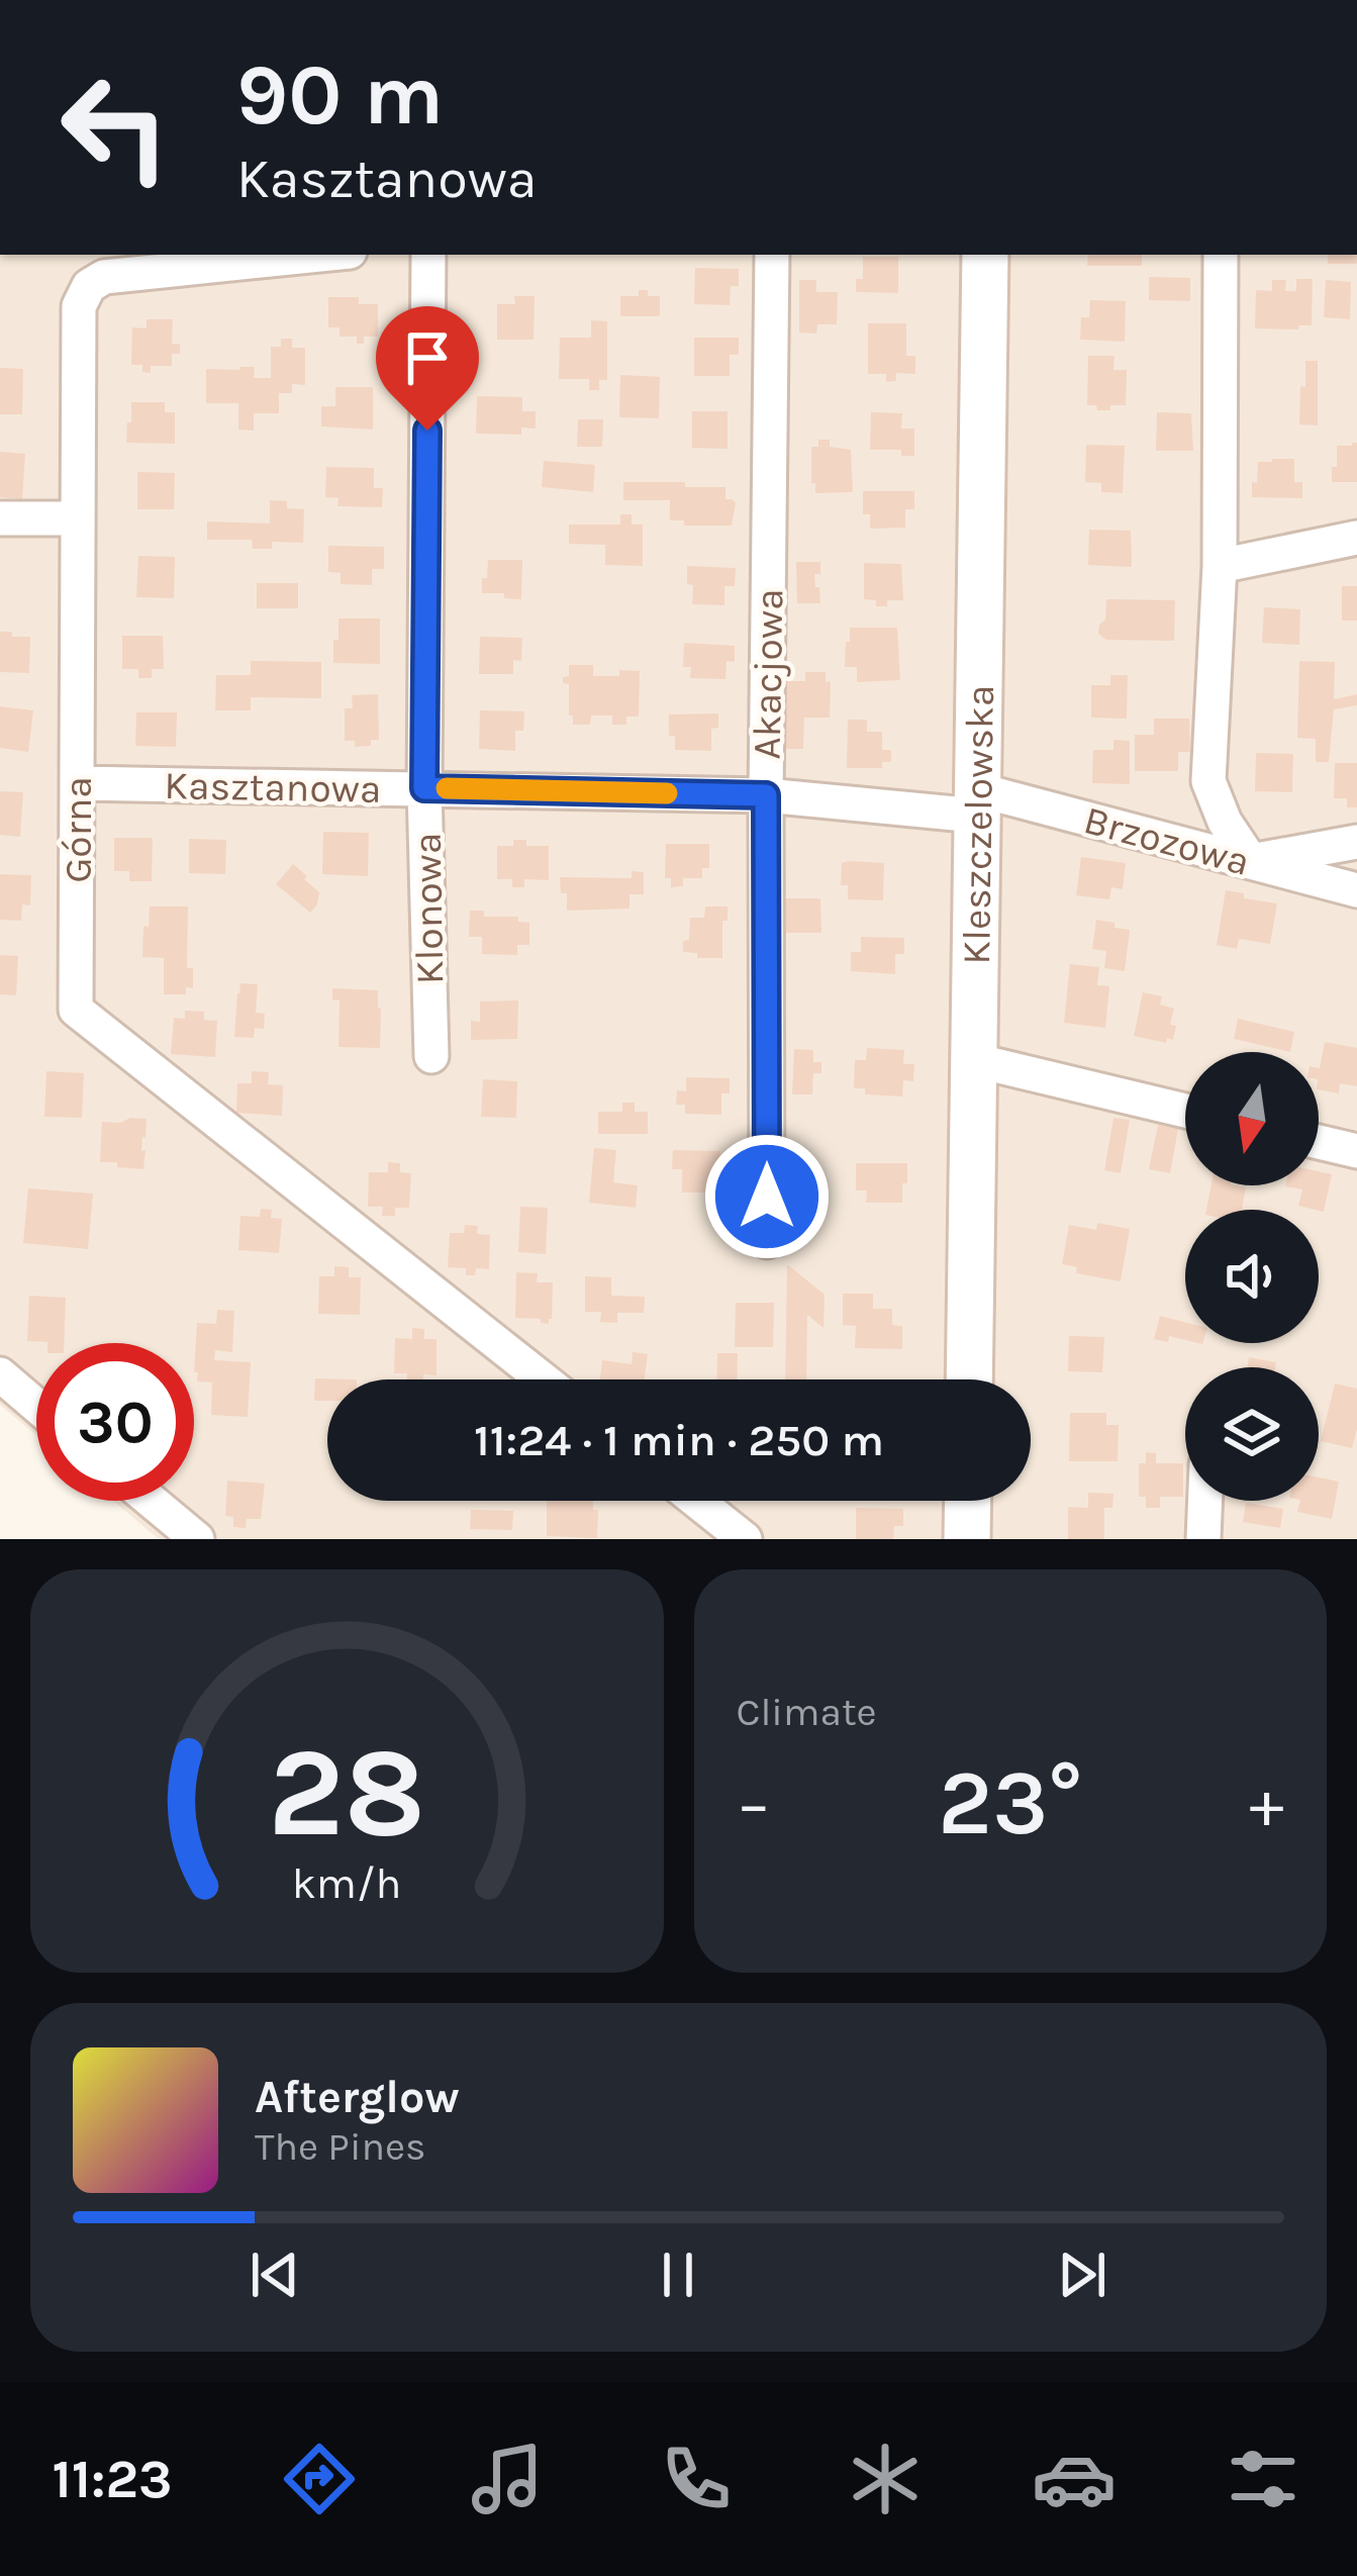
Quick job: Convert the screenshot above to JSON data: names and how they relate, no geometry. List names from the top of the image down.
{
  "streets": {
    "main road": ["Kleszczelowska"],
    "street": [
      "Akacjowa",
      "Kasztanowa",
      "Górna",
      "Brzozowa",
      "Klonowa"
    ]
  },
  "crossings": [
    ["Akacjowa", "Kasztanowa"],
    ["Kasztanowa", "Kleszczelowska"],
    ["Kasztanowa", "Górna"],
    ["Kasztanowa", "Brzozowa"],
    ["Kasztanowa", "Klonowa"],
    ["Kleszczelowska", "Brzozowa"]
  ],
  "north": "bottom",
  "page": {
    "turn": ["90 m", "Kasztanowa"],
    "limit": "30",
    "trip": "11:24 · 1 min · 250 m",
    "tile": "Climate",
    "heat": ["−", "23°", "+"],
    "song": ["Afterglow", "The Pines"],
    "tabs": "11:23",
    "gauge": ["28", "km/h"]
  }
}
